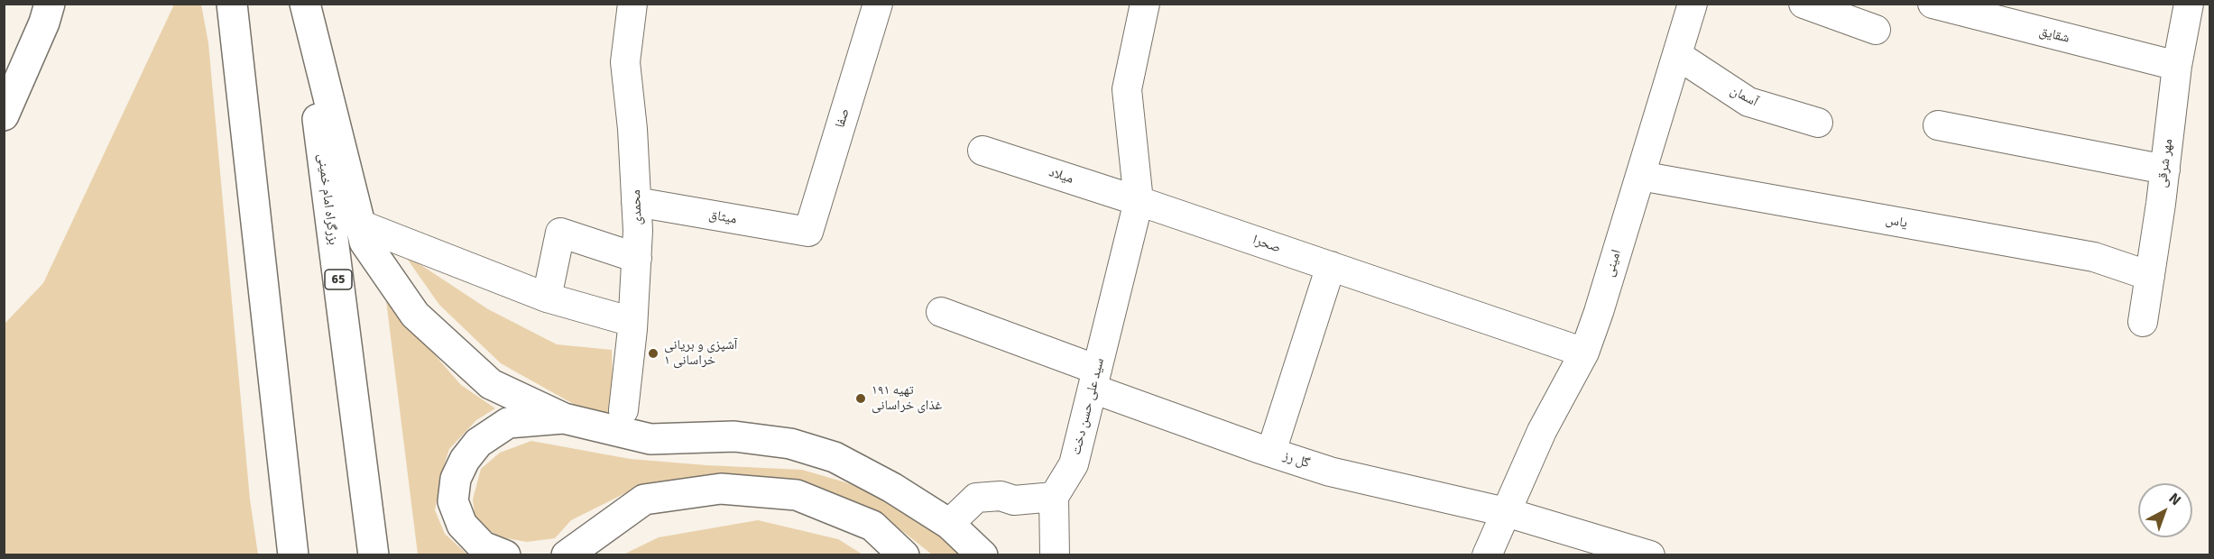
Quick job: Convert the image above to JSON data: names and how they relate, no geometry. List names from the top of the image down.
{
  "streets": {
    "highway": ["بزرگراه امام خمینی", "65"],
    "street": [
      "شقایق",
      "آسمان",
      "صفا",
      "مهر شرقی",
      "میلاد",
      "محمدی",
      "میثاق",
      "یاس",
      "صحرا",
      "امینی",
      "سید علی حسن دخت",
      "گل رز"
    ]
  },
  "crossings": [
    ["شقایق", "مهر شرقی"],
    ["آسمان", "امینی"],
    ["صفا", "میثاق"],
    ["مهر شرقی", "یاس"],
    ["میلاد", "صحرا"],
    ["میلاد", "سید علی حسن دخت"],
    ["محمدی", "میثاق"],
    ["یاس", "امینی"],
    ["صحرا", "امینی"],
    ["صحرا", "سید علی حسن دخت"],
    ["امینی", "گل رز"],
    ["سید علی حسن دخت", "گل رز"]
  ],
  "places": ["آشپزی و بریانی خراسانی ۱", "۱۹۱ تهیه غذای خراسانی"],
  "north": "top right"
}
